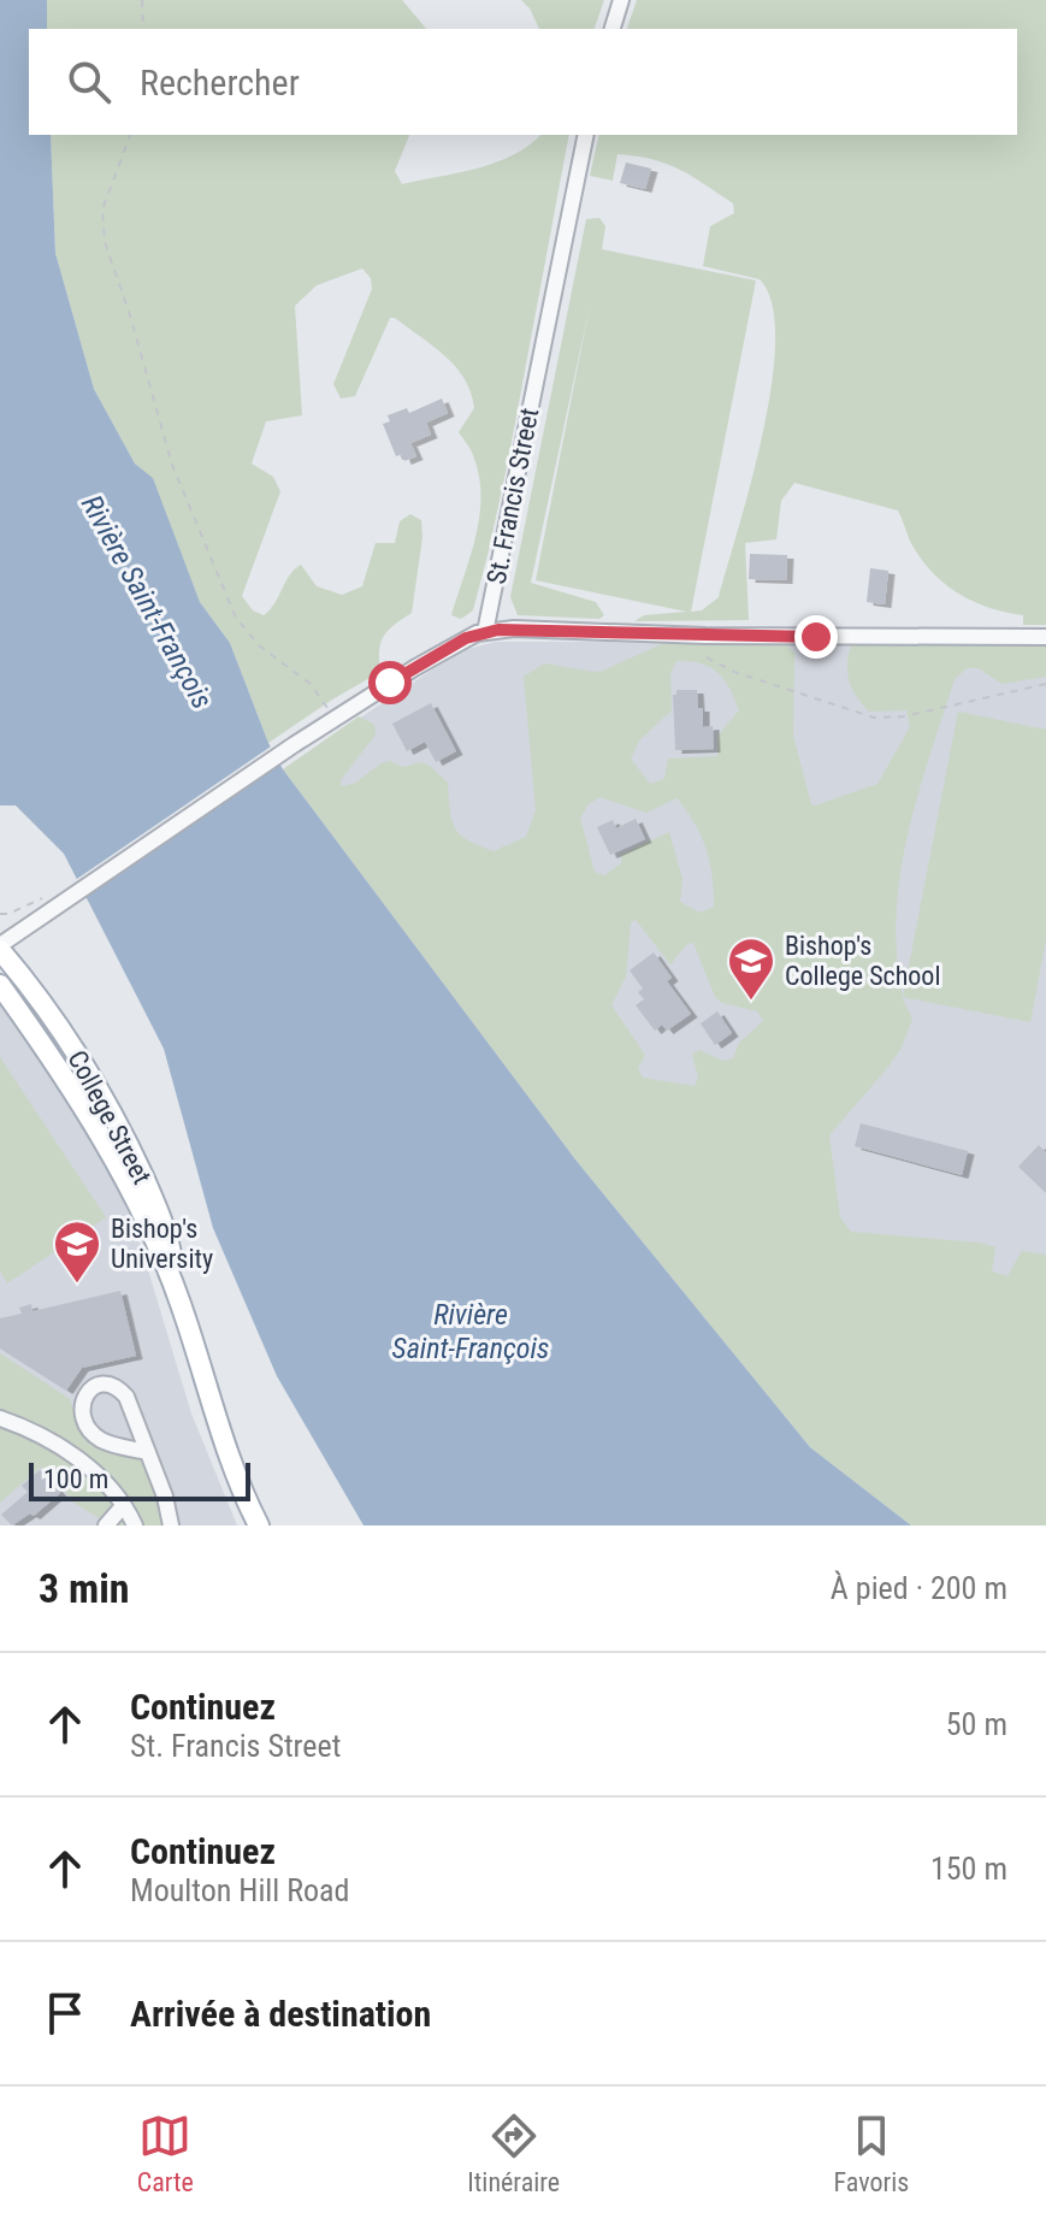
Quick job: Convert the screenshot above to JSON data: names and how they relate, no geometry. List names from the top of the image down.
{
  "streets": {
    "main road": ["College Street"],
    "street": ["St. Francis Street"]
  },
  "water": ["Rivière Saint-François"],
  "places": {
    "school or university": ["Bishop's College School", "Bishop's University"]
  },
  "scale_bar": "100 m",
  "page": {
    "search": "Rechercher",
    "scale": "100 m",
    "heading": ["3 min", "À pied · 200 m"],
    "list": [
      ["Continuez", "St. Francis Street", "50 m"],
      ["Continuez", "Moulton Hill Road", "150 m"],
      "Arrivée à destination"
    ],
    "nav": ["Carte", "Itinéraire", "Favoris"]
  }
}
